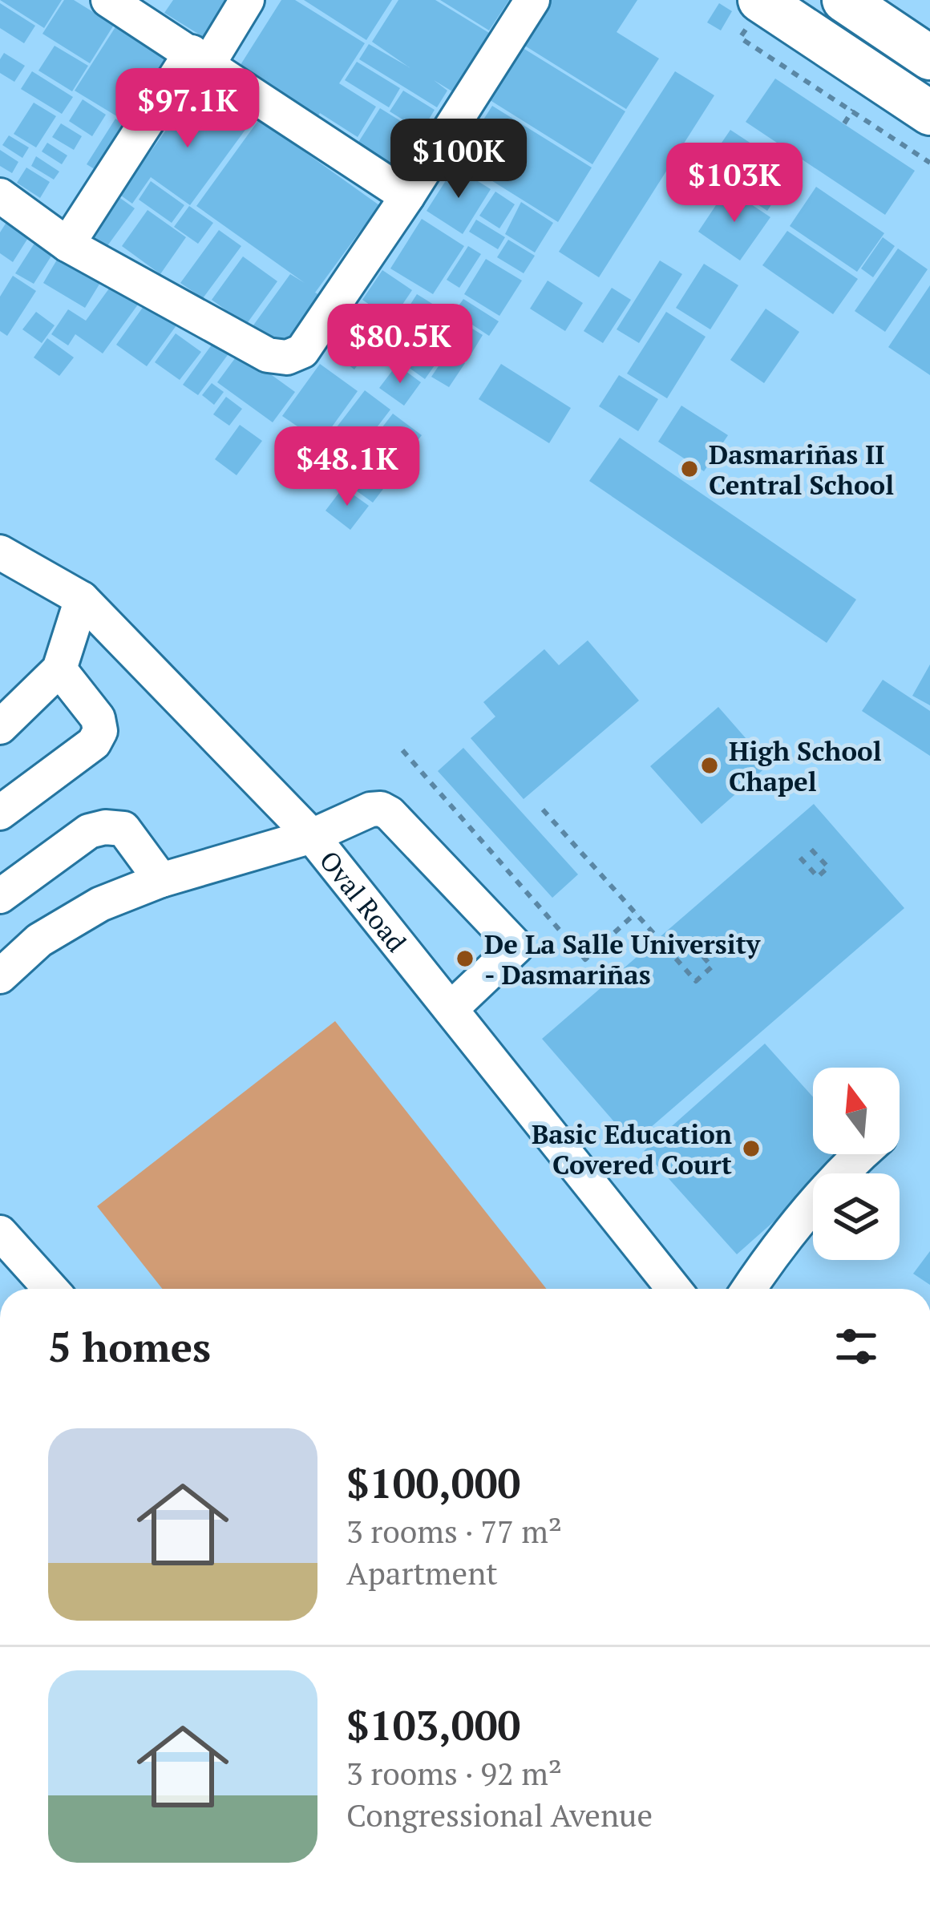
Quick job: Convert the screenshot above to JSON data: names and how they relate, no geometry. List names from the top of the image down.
{
  "streets": {
    "lane": ["Oval Road"]
  },
  "places": [
    "Dasmariñas II Central School",
    "High School Chapel",
    "De La Salle University - Dasmariñas",
    "Basic Education Covered Court"
  ],
  "north": "top",
  "page": {
    "price": [
      "$97.1K",
      "$100K",
      "$103K",
      "$80.5K",
      "$48.1K"
    ],
    "heading": "5 homes",
    "list": [
      {
        "name": "$100,000",
        "note": "3 rooms · 77 m² · Apartment"
      },
      {
        "name": "$103,000",
        "note": "3 rooms · 92 m² · Congressional Avenue"
      }
    ]
  }
}
